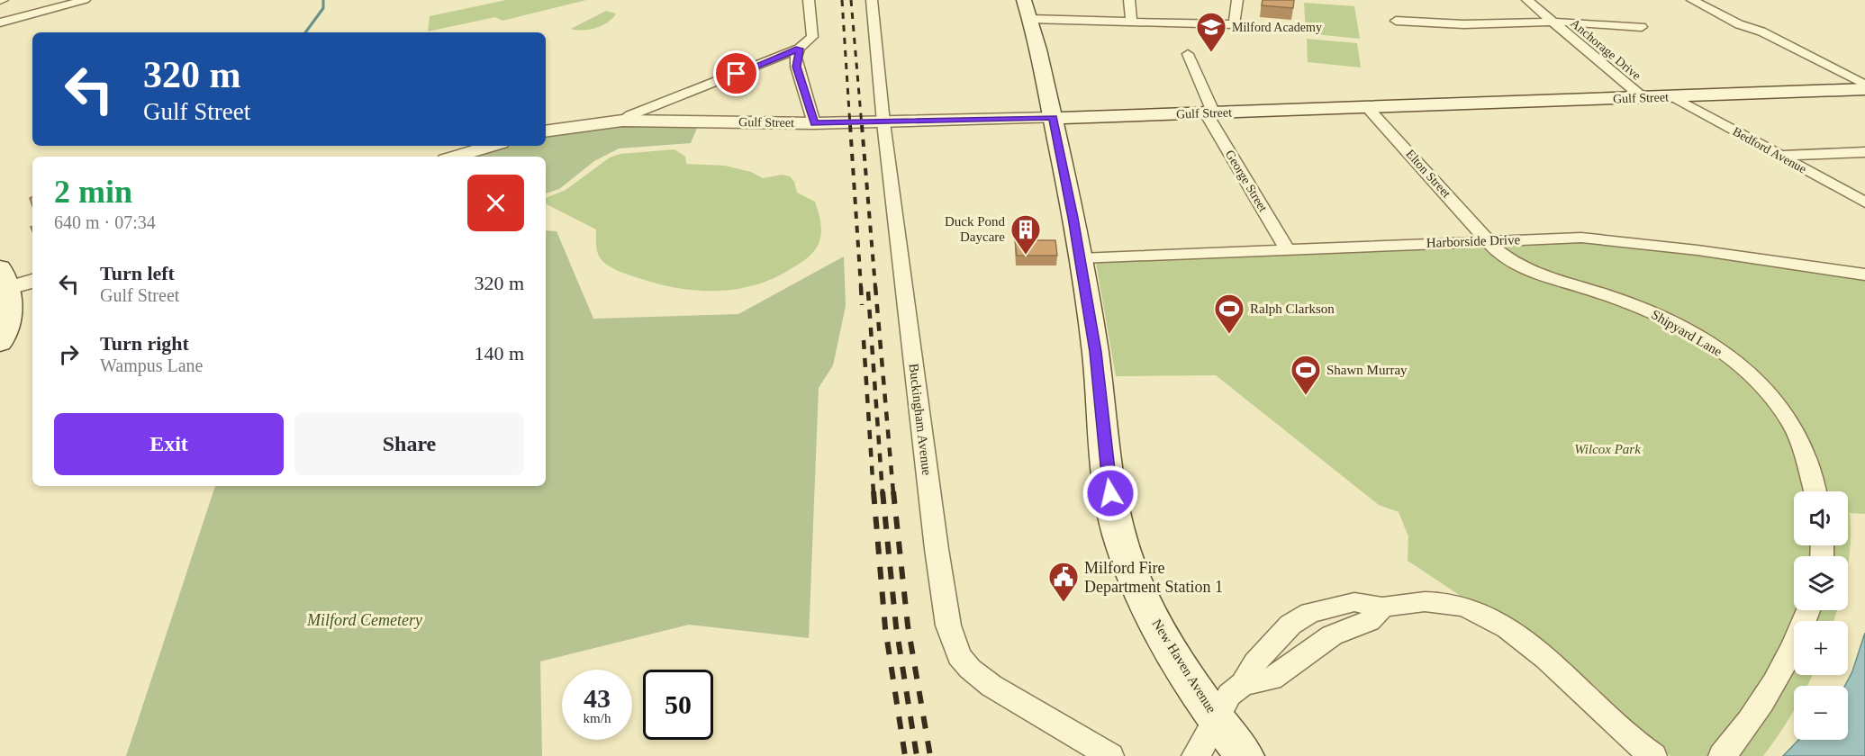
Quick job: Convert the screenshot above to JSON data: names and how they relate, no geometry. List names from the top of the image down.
{
  "streets": {
    "main road": ["Gulf Street", "New Haven Avenue"],
    "street": [
      "Anchorage Drive",
      "Bedford Avenue",
      "Elton Street",
      "George Street",
      "Harborside Drive",
      "Shipyard Lane",
      "Buckingham Avenue"
    ]
  },
  "crossings": [
    ["Anchorage Drive", "Gulf Street"],
    ["Gulf Street", "Bedford Avenue"],
    ["Gulf Street", "Elton Street"],
    ["Gulf Street", "George Street"],
    ["Gulf Street", "Buckingham Avenue"],
    ["Gulf Street", "New Haven Avenue"],
    ["Elton Street", "Harborside Drive"],
    ["Elton Street", "Shipyard Lane"],
    ["George Street", "Harborside Drive"],
    ["Harborside Drive", "Shipyard Lane"],
    ["Harborside Drive", "New Haven Avenue"]
  ],
  "parks": ["Wilcox Park", "Milford Cemetery"],
  "places": {
    "school or university": ["Milford Academy"],
    "building": ["Duck Pond Daycare"],
    "sports": ["Ralph Clarkson", "Shawn Murray"],
    "public building": ["Milford Fire Department Station 1"]
  },
  "page": {
    "turn": ["320 m", "Gulf Street"],
    "heading": ["2 min", "640 m · 07:34"],
    "list": [
      {
        "name": "Turn left",
        "note": "Gulf Street",
        "value": "320 m"
      },
      {
        "name": "Turn right",
        "note": "Wampus Lane",
        "value": "140 m"
      }
    ],
    "buttons": ["Exit", "Share"],
    "map_buttons": ["+", "−"],
    "speed": "43 km/h",
    "limit": "50"
  }
}
